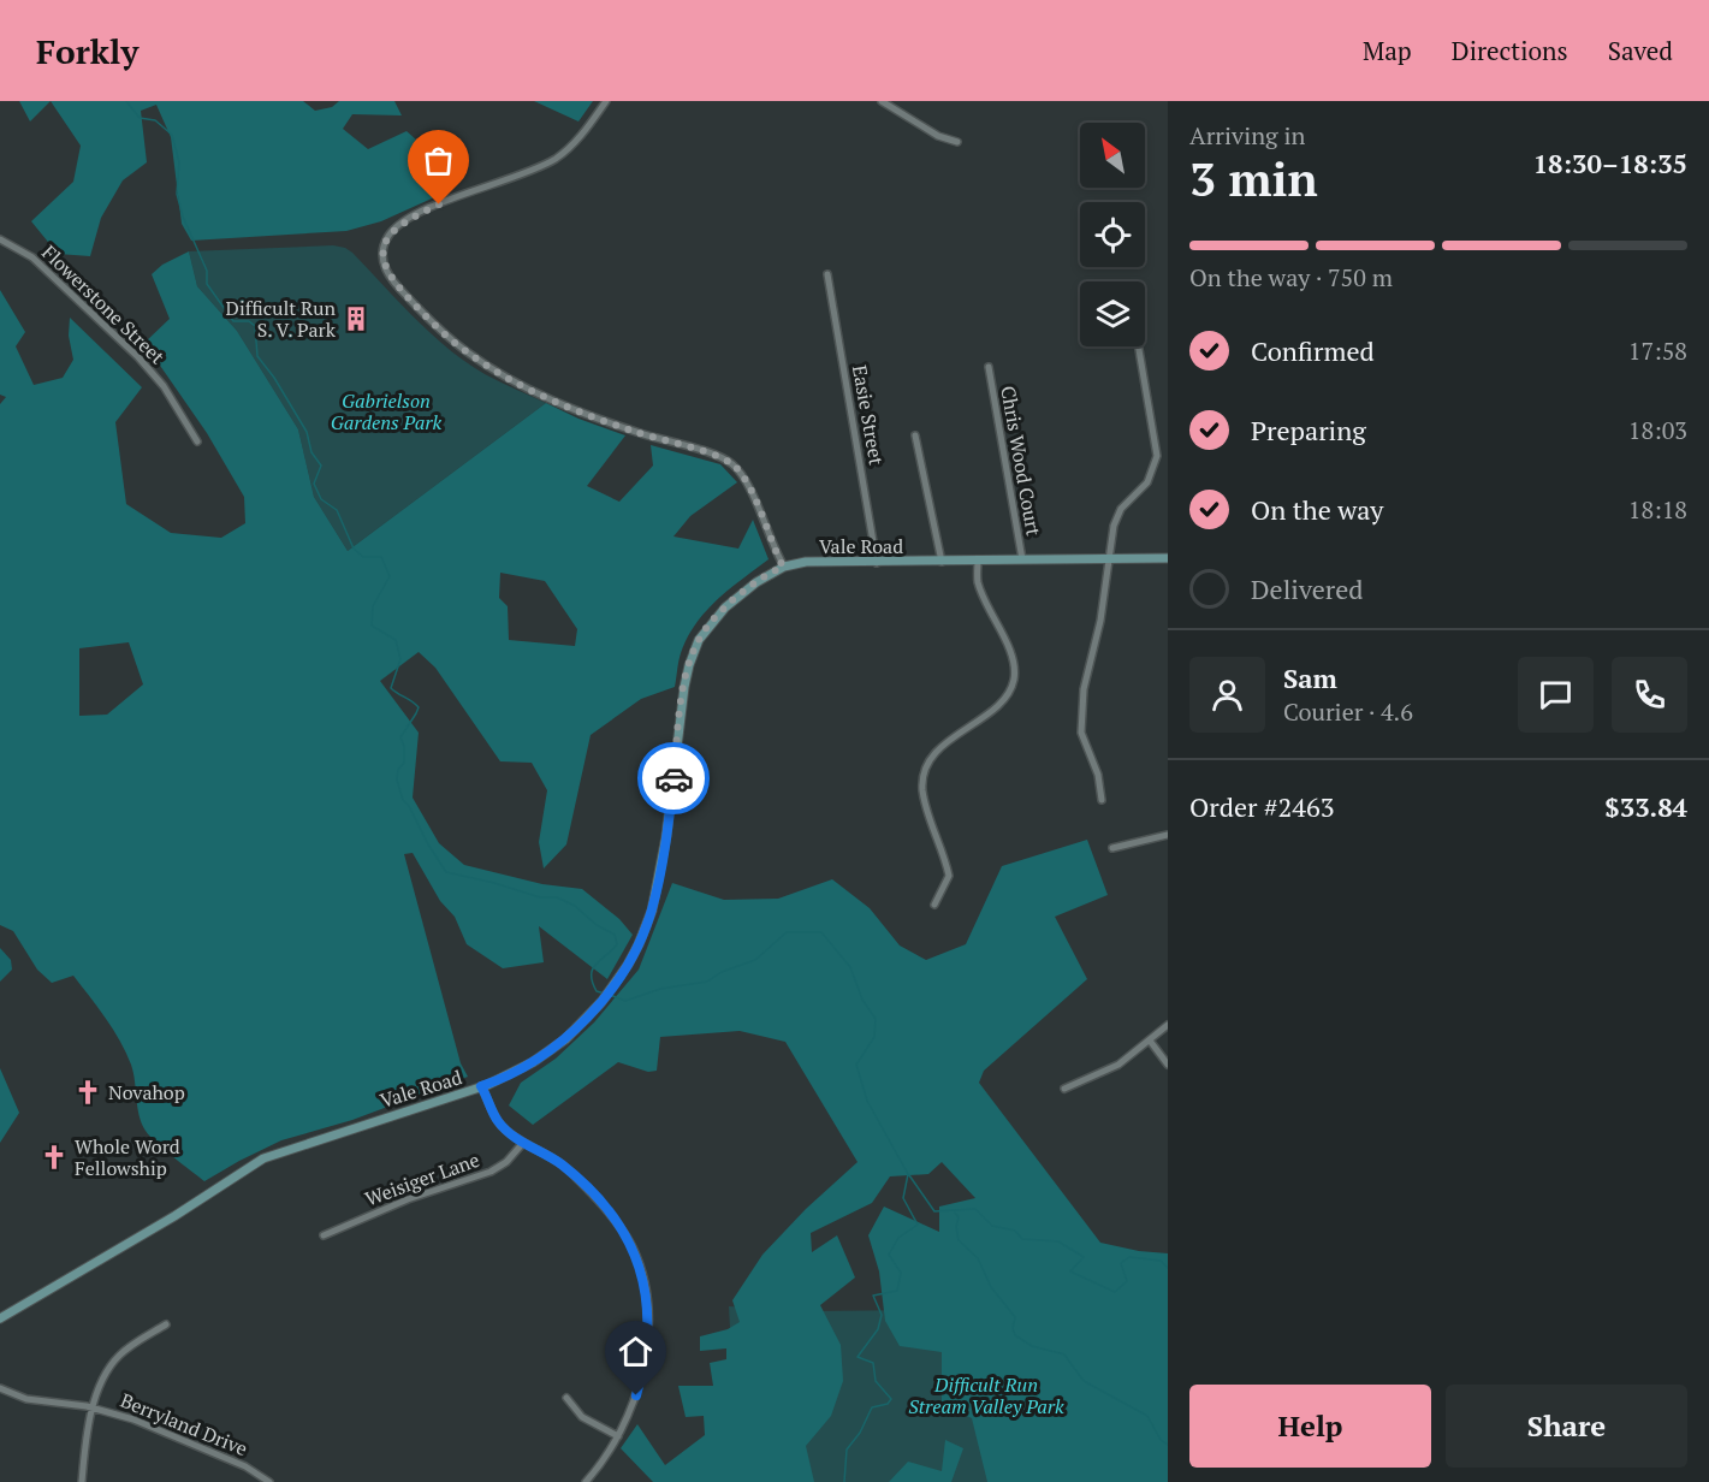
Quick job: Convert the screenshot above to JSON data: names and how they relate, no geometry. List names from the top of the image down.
{
  "streets": {
    "main road": ["Vale Road"],
    "street": [
      "Flowerstone Street",
      "Easie Street",
      "Chris Wood Court",
      "Weisiger Lane",
      "Berryland Drive"
    ]
  },
  "crossings": [
    ["Easie Street", "Vale Road"],
    ["Chris Wood Court", "Vale Road"]
  ],
  "parks": ["Gabrielson Gardens Park", "Difficult Run Stream Valley Park"],
  "places": {
    "building": ["Difficult Run S. V. Park"],
    "church": ["Novahop", "Whole Word Fellowship"]
  },
  "north": "top left",
  "page": {
    "header": "Forkly",
    "nav": ["Map", "Directions", "Saved"],
    "heading": ["3 min", "Arriving in", "18:30–18:35"],
    "panel": [
      "Sam",
      "Courier · 4.6",
      "Order #2463",
      "$33.84"
    ],
    "bar": "On the way · 750 m",
    "list": [
      ["Confirmed", "17:58"],
      ["Preparing", "18:03"],
      ["On the way", "18:18"],
      "Delivered"
    ],
    "buttons": ["Help", "Share"]
  }
}
